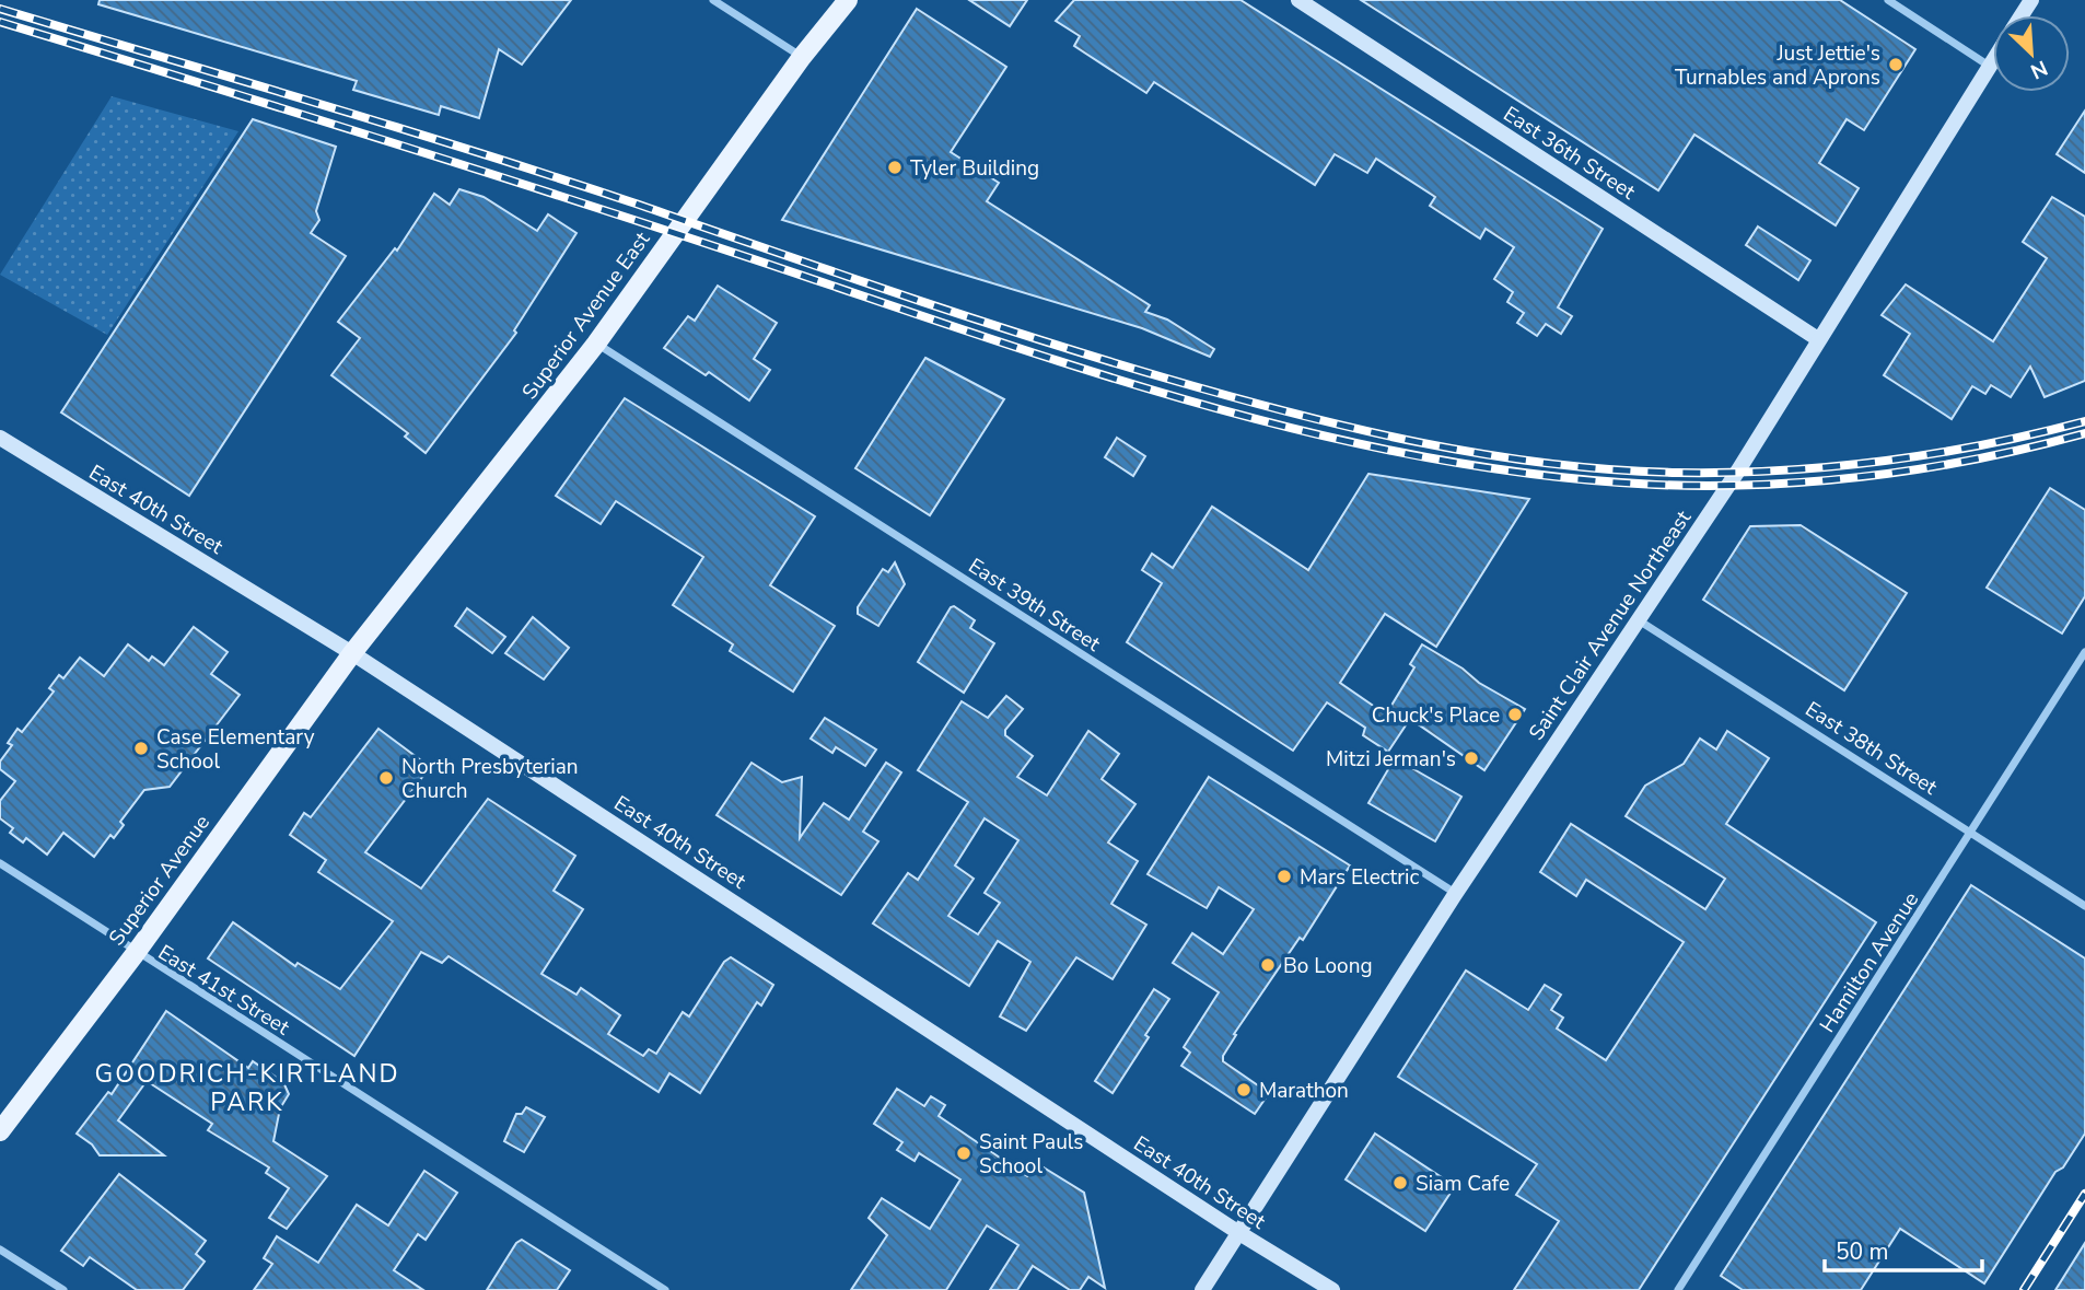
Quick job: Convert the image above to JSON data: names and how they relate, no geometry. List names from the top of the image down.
{
  "streets": {
    "main road": ["Superior Avenue East", "Superior Avenue"],
    "street": [
      "East 36th Street",
      "East 40th Street",
      "East 39th Street",
      "Saint Clair Avenue Northeast",
      "East 38th Street",
      "Hamilton Avenue",
      "East 41st Street"
    ]
  },
  "crossings": [
    ["East 36th Street", "Saint Clair Avenue Northeast"],
    ["Superior Avenue East", "East 40th Street"],
    ["Superior Avenue East", "East 39th Street"],
    ["Superior Avenue East", "Superior Avenue"],
    ["East 40th Street", "Saint Clair Avenue Northeast"],
    ["East 40th Street", "Superior Avenue"],
    ["East 39th Street", "Saint Clair Avenue Northeast"],
    ["Saint Clair Avenue Northeast", "East 38th Street"],
    ["East 38th Street", "Hamilton Avenue"],
    ["Superior Avenue", "East 41st Street"]
  ],
  "districts": ["GOODRICH-KIRTLAND PARK"],
  "places": [
    "Just Jettie's Turnables and Aprons",
    "Tyler Building",
    "Chuck's Place",
    "Case Elementary School",
    "Mitzi Jerman's",
    "North Presbyterian Church",
    "Mars Electric",
    "Bo Loong",
    "Marathon",
    "Saint Pauls School",
    "Siam Cafe"
  ],
  "scale_bar": "50 m",
  "north": "bottom right"
}
